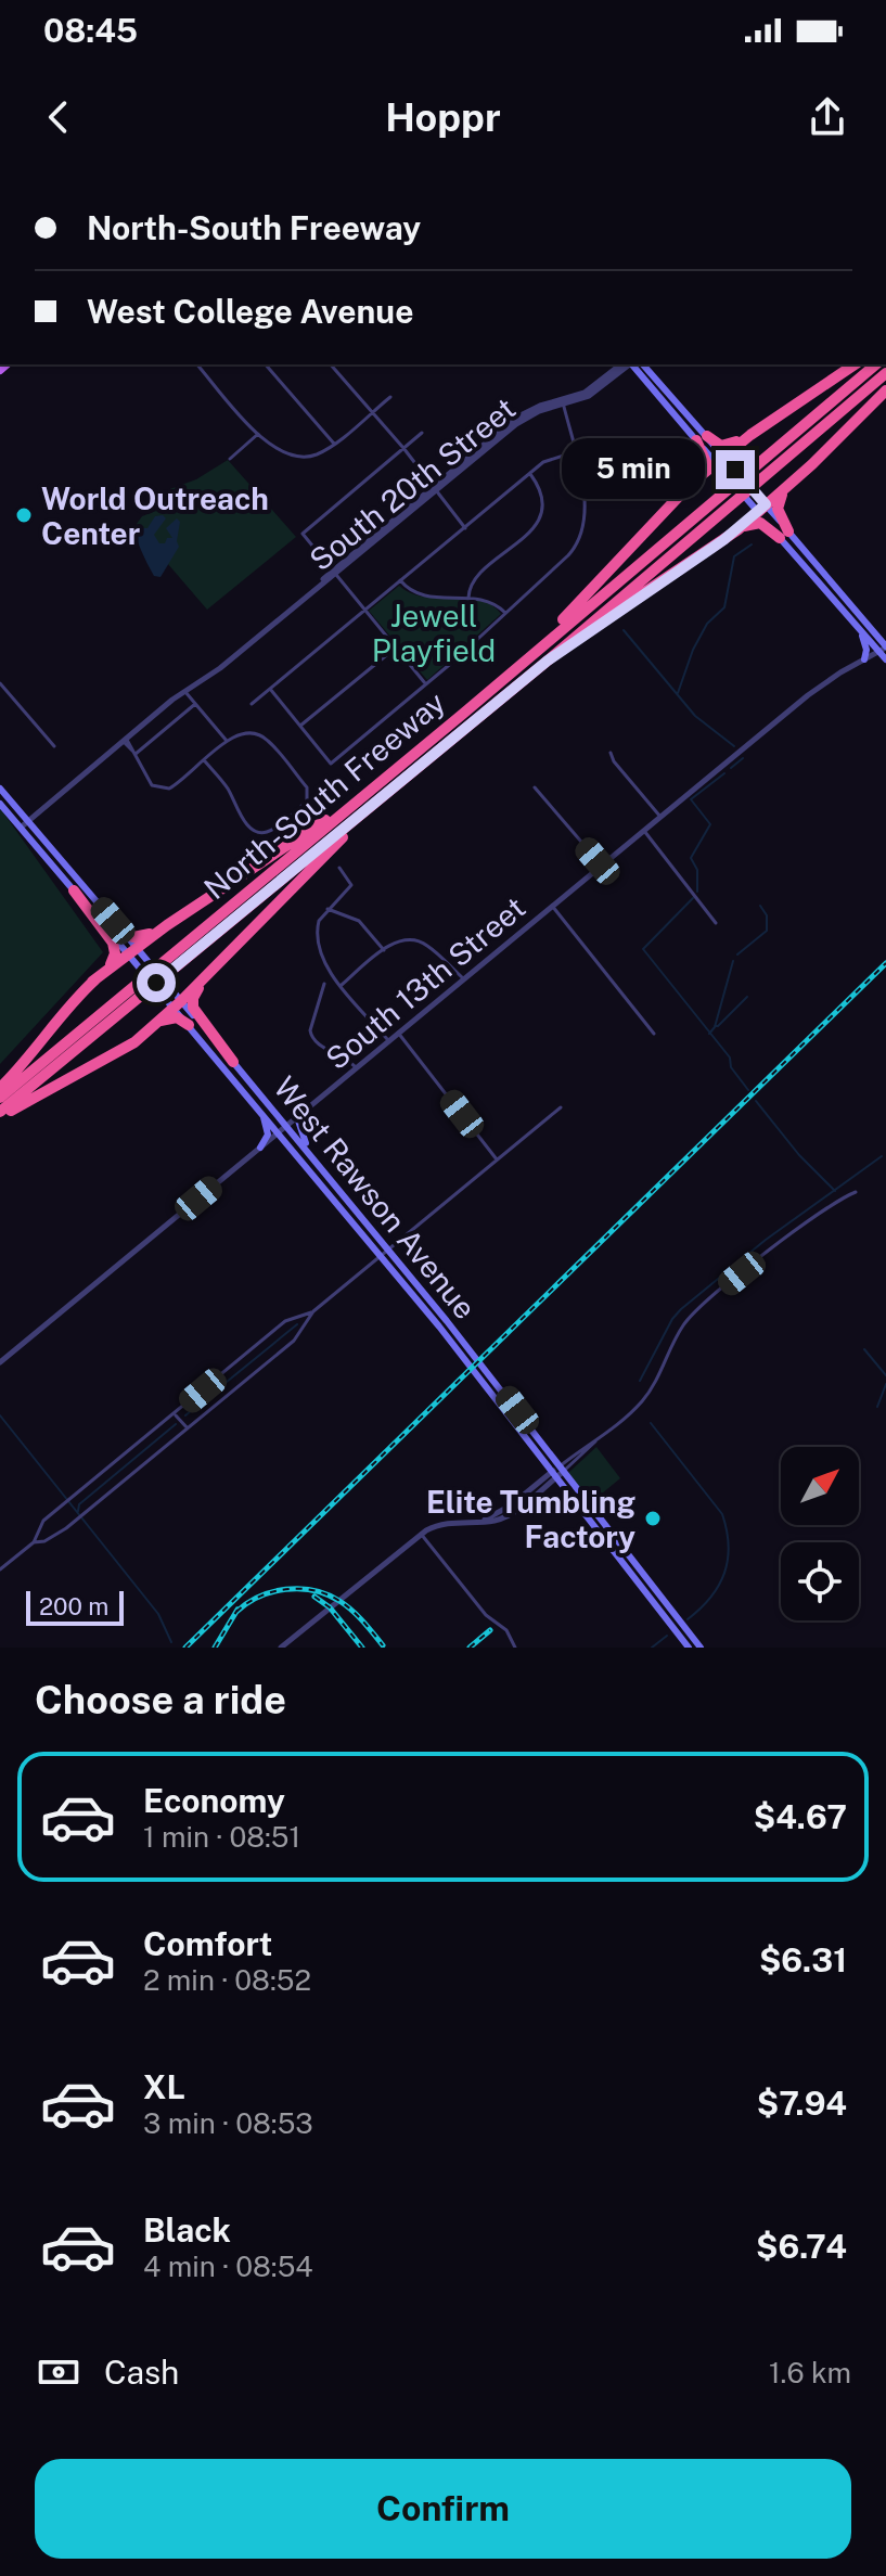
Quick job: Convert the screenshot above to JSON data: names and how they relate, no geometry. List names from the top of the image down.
{
  "streets": {
    "highway": ["North-South Freeway"],
    "main road": ["West Rawson Avenue"],
    "street": ["South 20th Street", "South 13th Street"]
  },
  "crossings": [
    ["South 20th Street", "West Rawson Avenue"],
    ["South 13th Street", "West Rawson Avenue"]
  ],
  "parks": ["Jewell Playfield"],
  "places": ["World Outreach Center", "Elite Tumbling Factory"],
  "scale_bar": "200 m",
  "north": "top right",
  "page": {
    "status": "08:45",
    "header": "Hoppr",
    "banner": ["North-South Freeway", "West College Avenue"],
    "bubble": "5 min",
    "scale": "200 m",
    "heading": "Choose a ride",
    "list": [
      {
        "name": "Economy",
        "note": "1 min · 08:51",
        "value": "$4.67"
      },
      {
        "name": "Comfort",
        "note": "2 min · 08:52",
        "value": "$6.31"
      },
      {
        "name": "XL",
        "note": "3 min · 08:53",
        "value": "$7.94"
      },
      {
        "name": "Black",
        "note": "4 min · 08:54",
        "value": "$6.74"
      }
    ],
    "pay": ["Cash", "1.6 km"],
    "buttons": "Confirm"
  }
}
